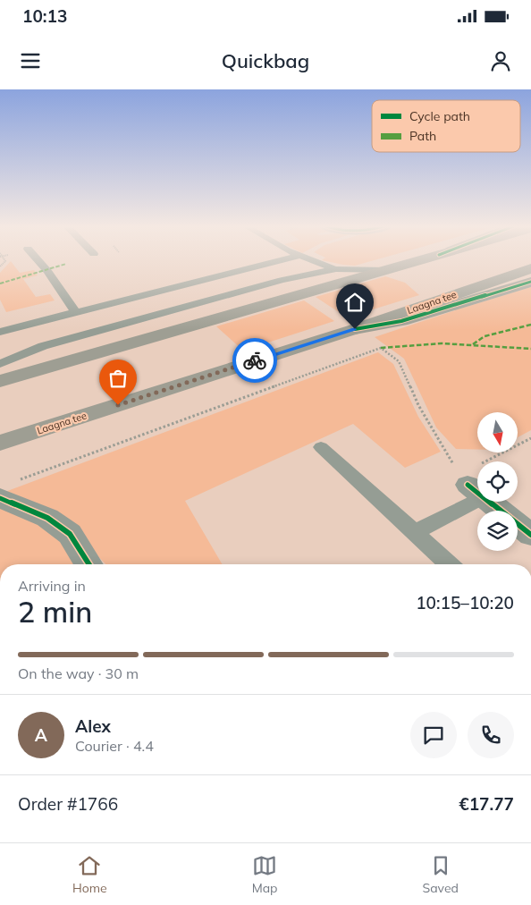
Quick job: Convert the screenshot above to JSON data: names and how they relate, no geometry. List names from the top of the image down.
{
  "streets": {
    "main road": ["Laagna tee"]
  },
  "legend": ["Cycle path", "Path"],
  "north": "bottom",
  "page": {
    "status": "10:13",
    "header": "Quickbag",
    "heading": ["2 min", "Arriving in", "10:15–10:20"],
    "panel": [
      "Alex",
      "Courier · 4.4",
      "Order #1766",
      "€17.77"
    ],
    "bar": "On the way · 30 m",
    "round": "A",
    "tabs": ["Home", "Map", "Saved"]
  }
}
